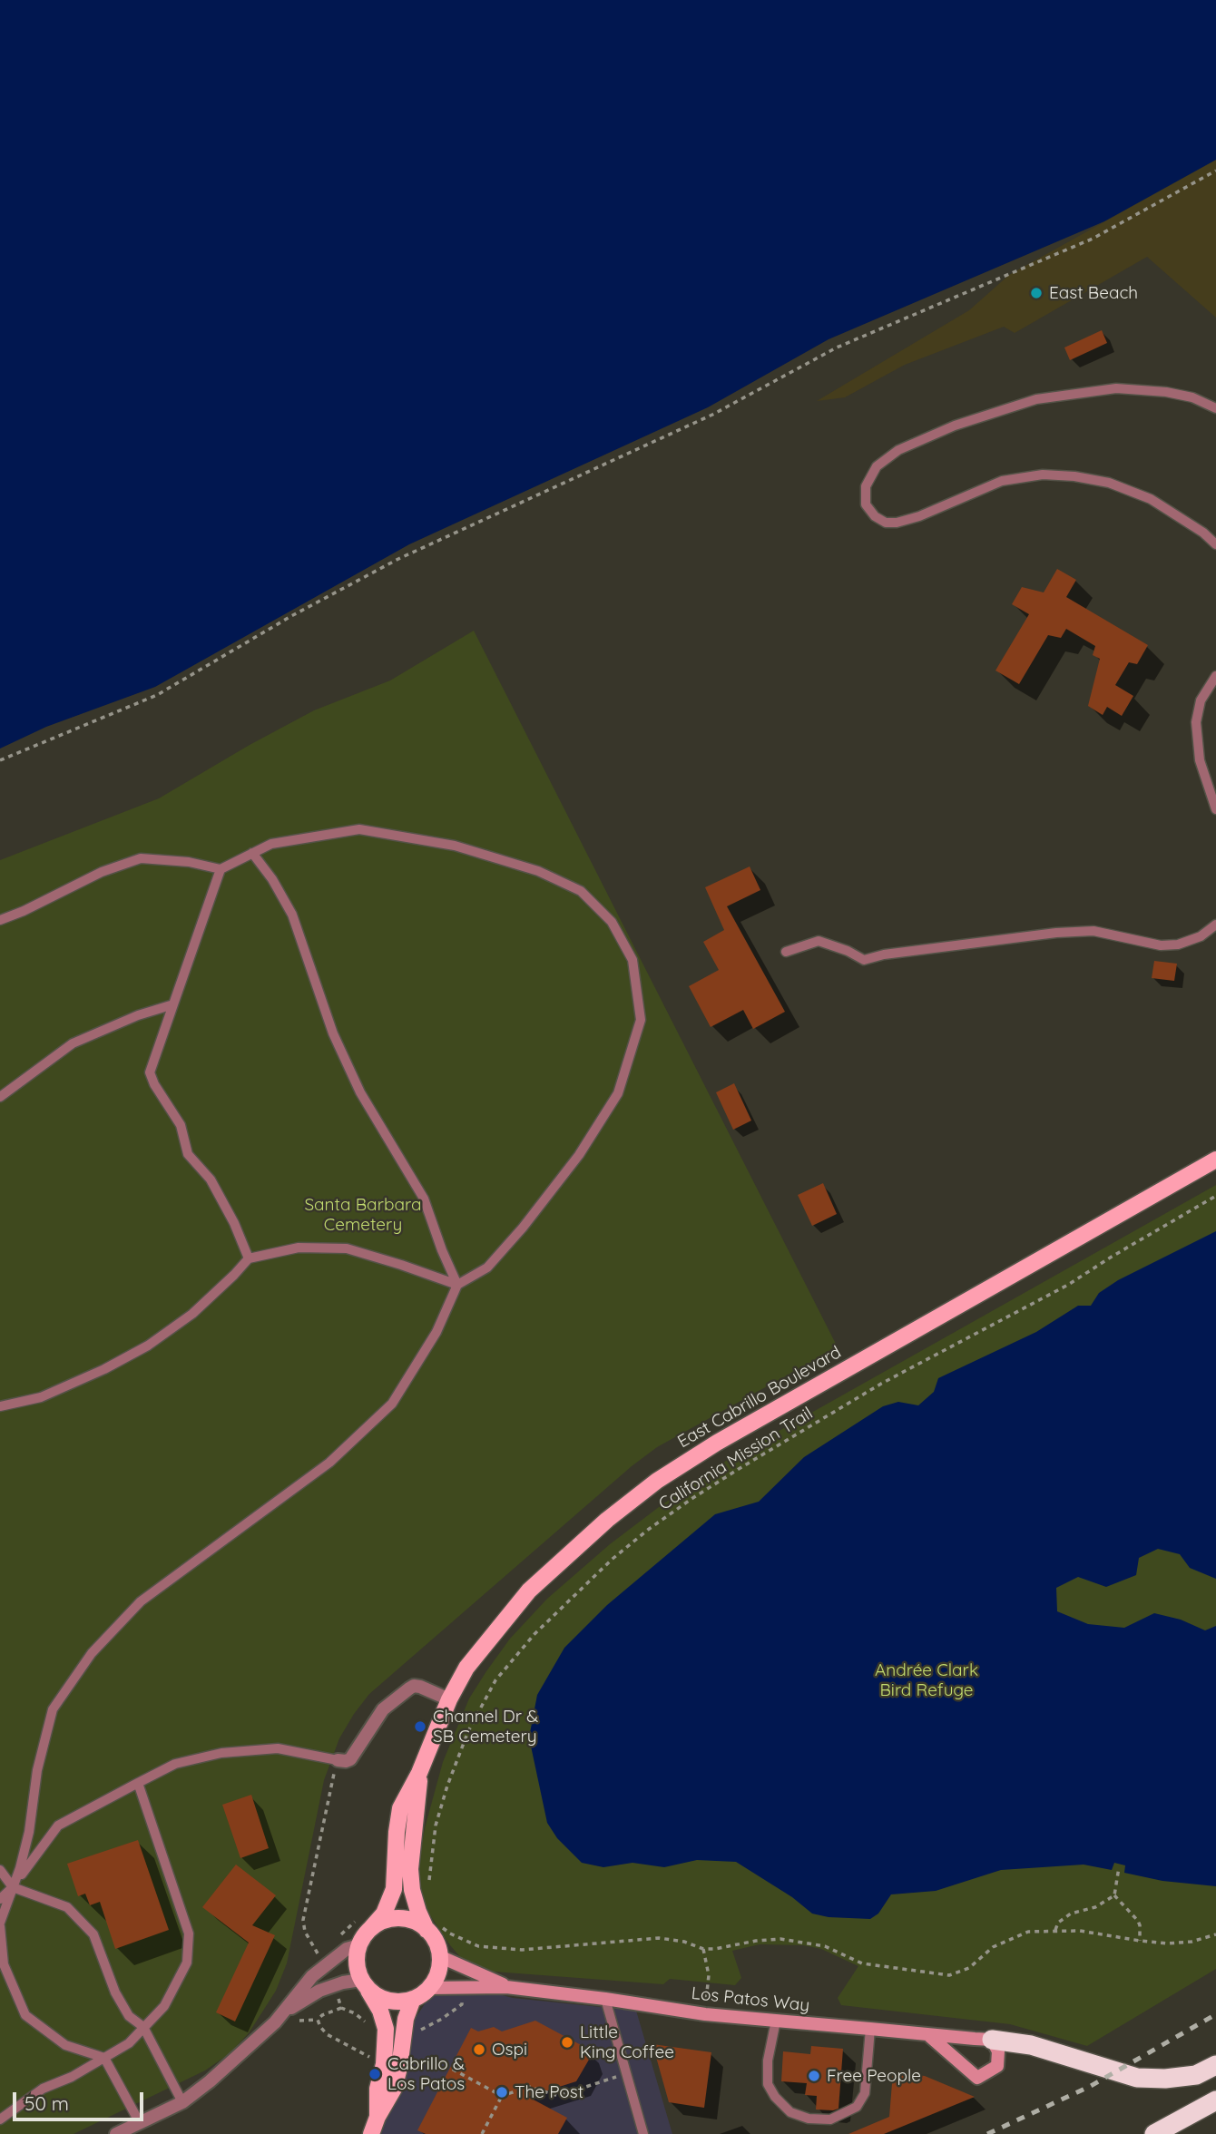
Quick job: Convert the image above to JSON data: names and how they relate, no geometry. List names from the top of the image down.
{
  "streets": {
    "main road": ["East Cabrillo Boulevard", "Los Patos Way"],
    "path": ["California Mission Trail"]
  },
  "crossings": [
    ["East Cabrillo Boulevard", "Los Patos Way"]
  ],
  "parks": ["Santa Barbara Cemetery", "Andrée Clark Bird Refuge"],
  "places": [
    "East Beach",
    "Channel Dr & SB Cemetery",
    "Little King Coffee",
    "Ospi",
    "Cabrillo & Los Patos",
    "Free People",
    "The Post"
  ],
  "scale_bar": "50 m"
}
